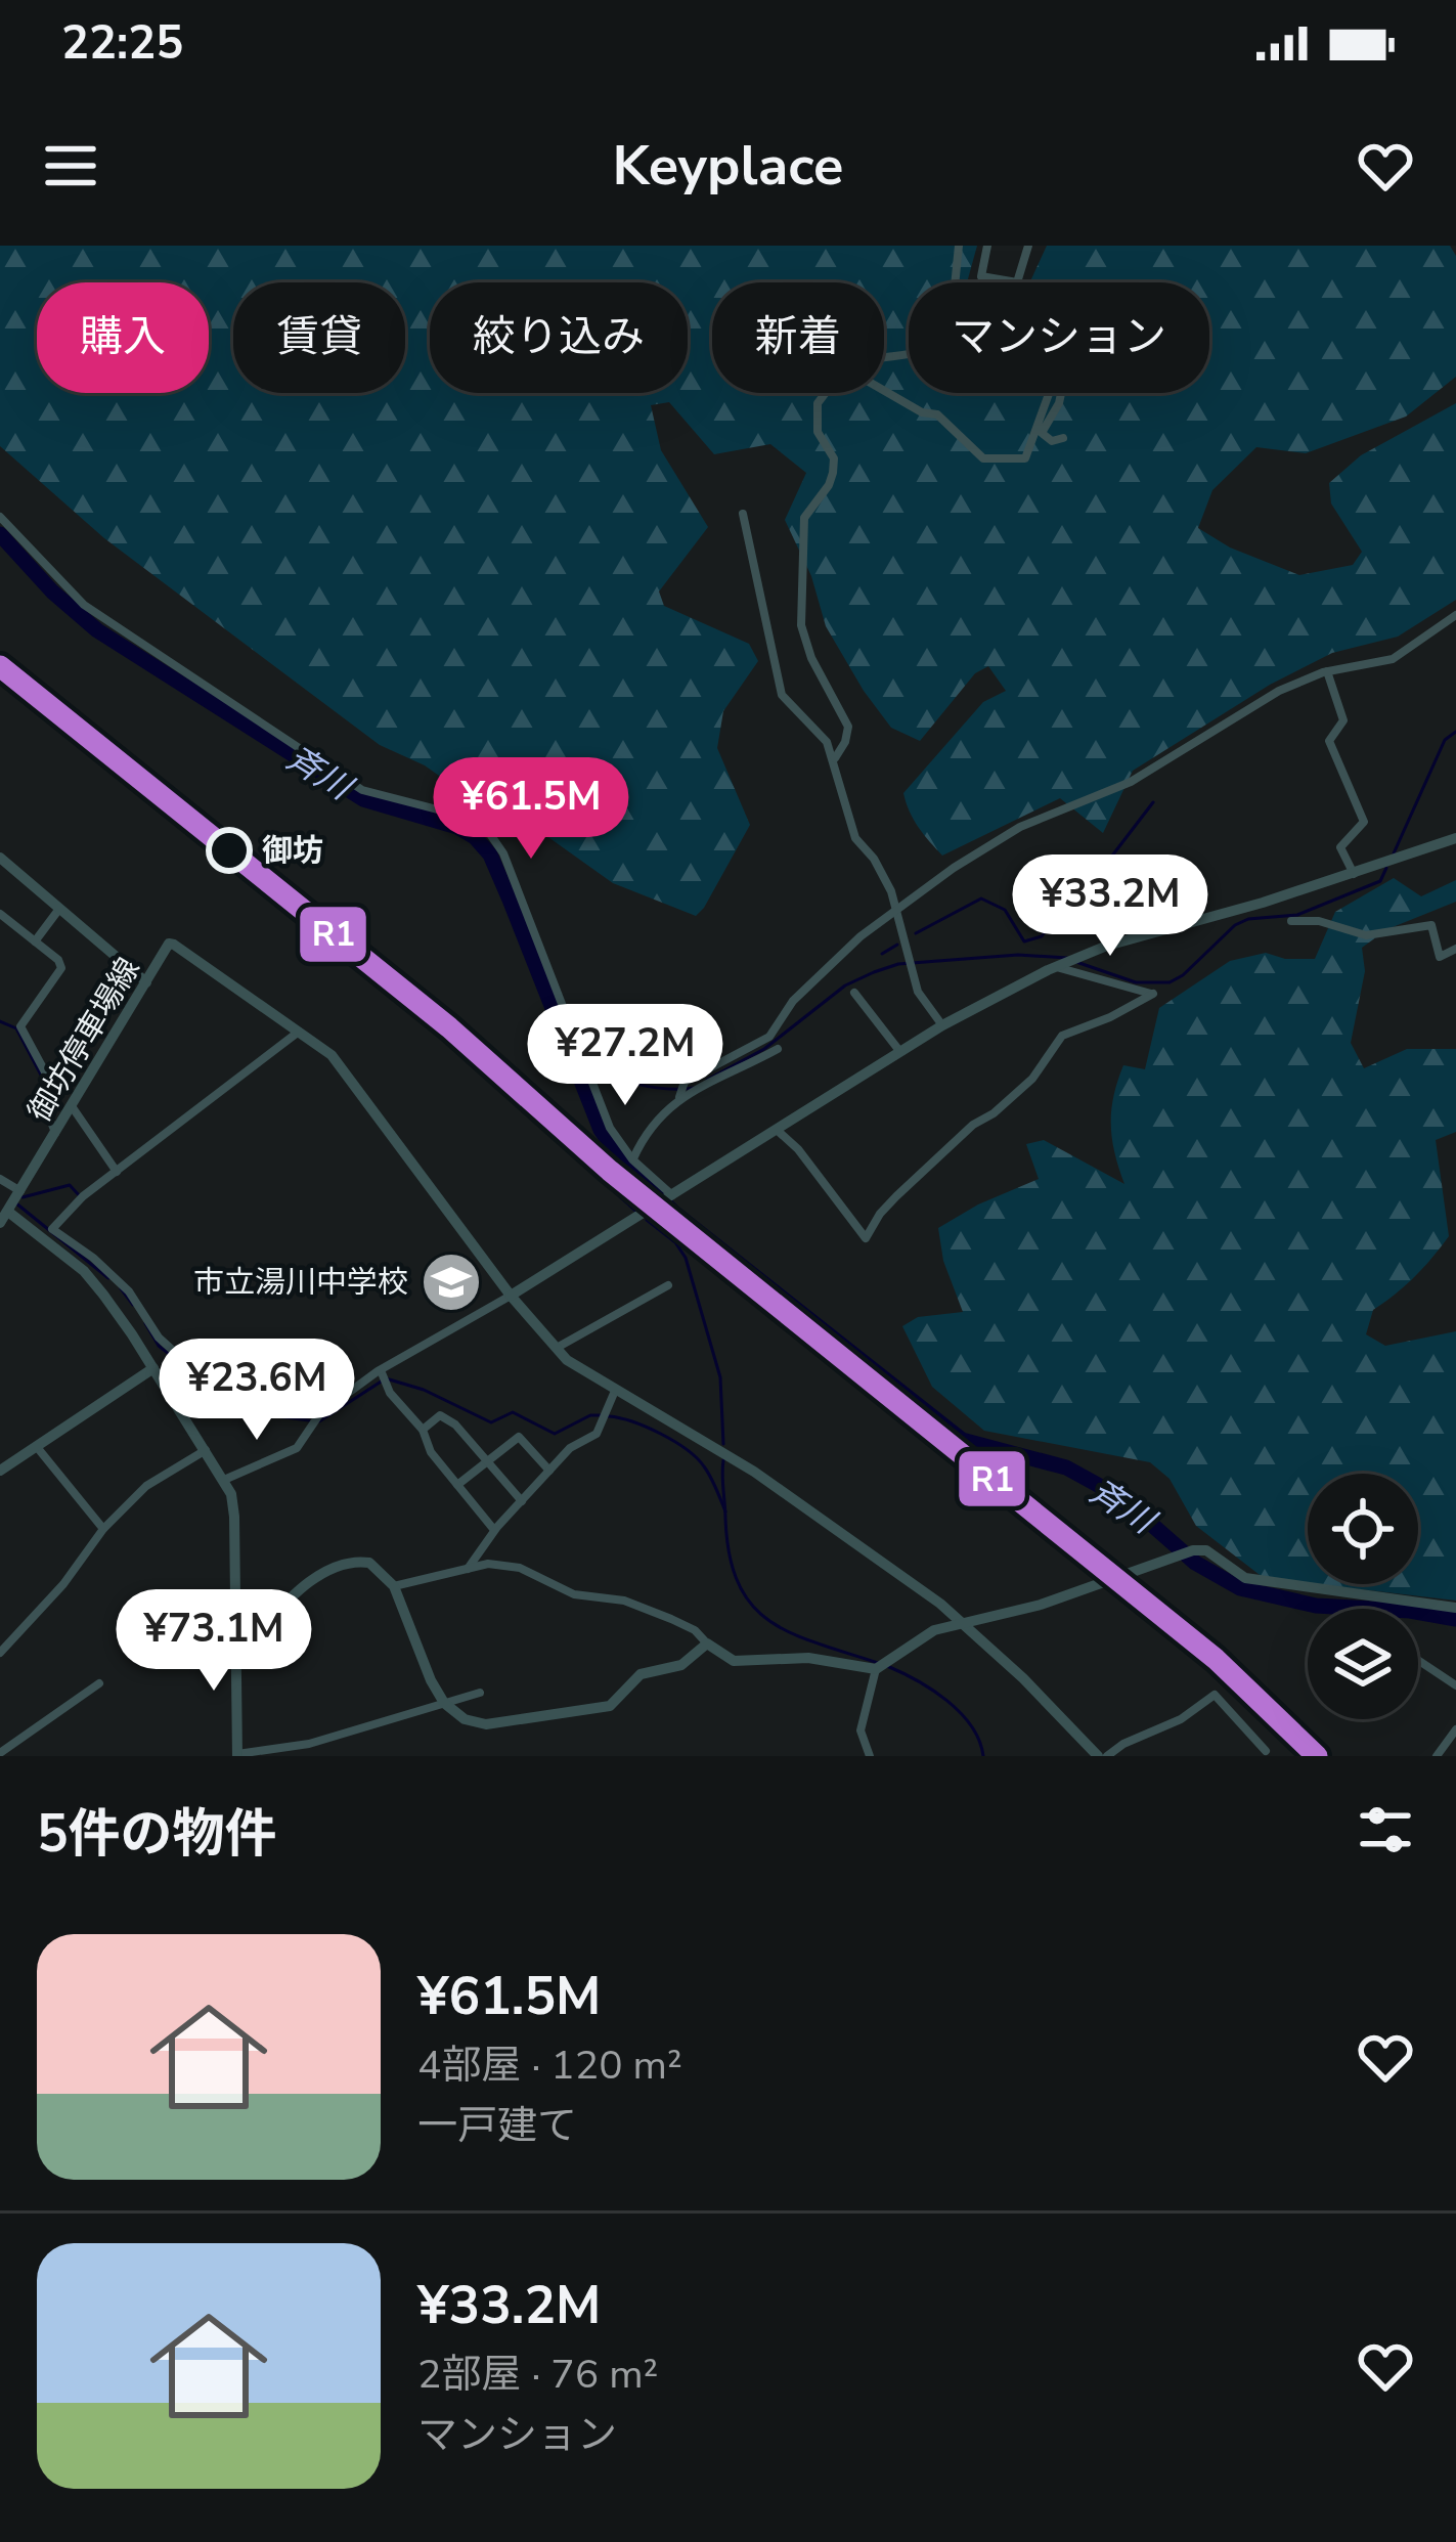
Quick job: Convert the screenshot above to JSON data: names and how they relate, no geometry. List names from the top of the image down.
{
  "streets": {
    "main road": ["御坊停車場線"]
  },
  "water": ["斉川"],
  "places": {
    "other": ["御坊"],
    "school or university": ["市立湯川中学校"]
  },
  "lines": ["transit line R1"],
  "page": {
    "status": "22:25",
    "header": "Keyplace",
    "chip": [
      "購入",
      "賃貸",
      "絞り込み",
      "新着",
      "マンション"
    ],
    "price": [
      "¥61.5M",
      "¥33.2M",
      "¥27.2M",
      "¥23.6M",
      "¥73.1M"
    ],
    "heading": "5件の物件",
    "list": [
      {
        "name": "¥61.5M",
        "note": "4部屋 · 120 m² · 一戸建て"
      },
      {
        "name": "¥33.2M",
        "note": "2部屋 · 76 m² · マンション"
      }
    ]
  }
}
